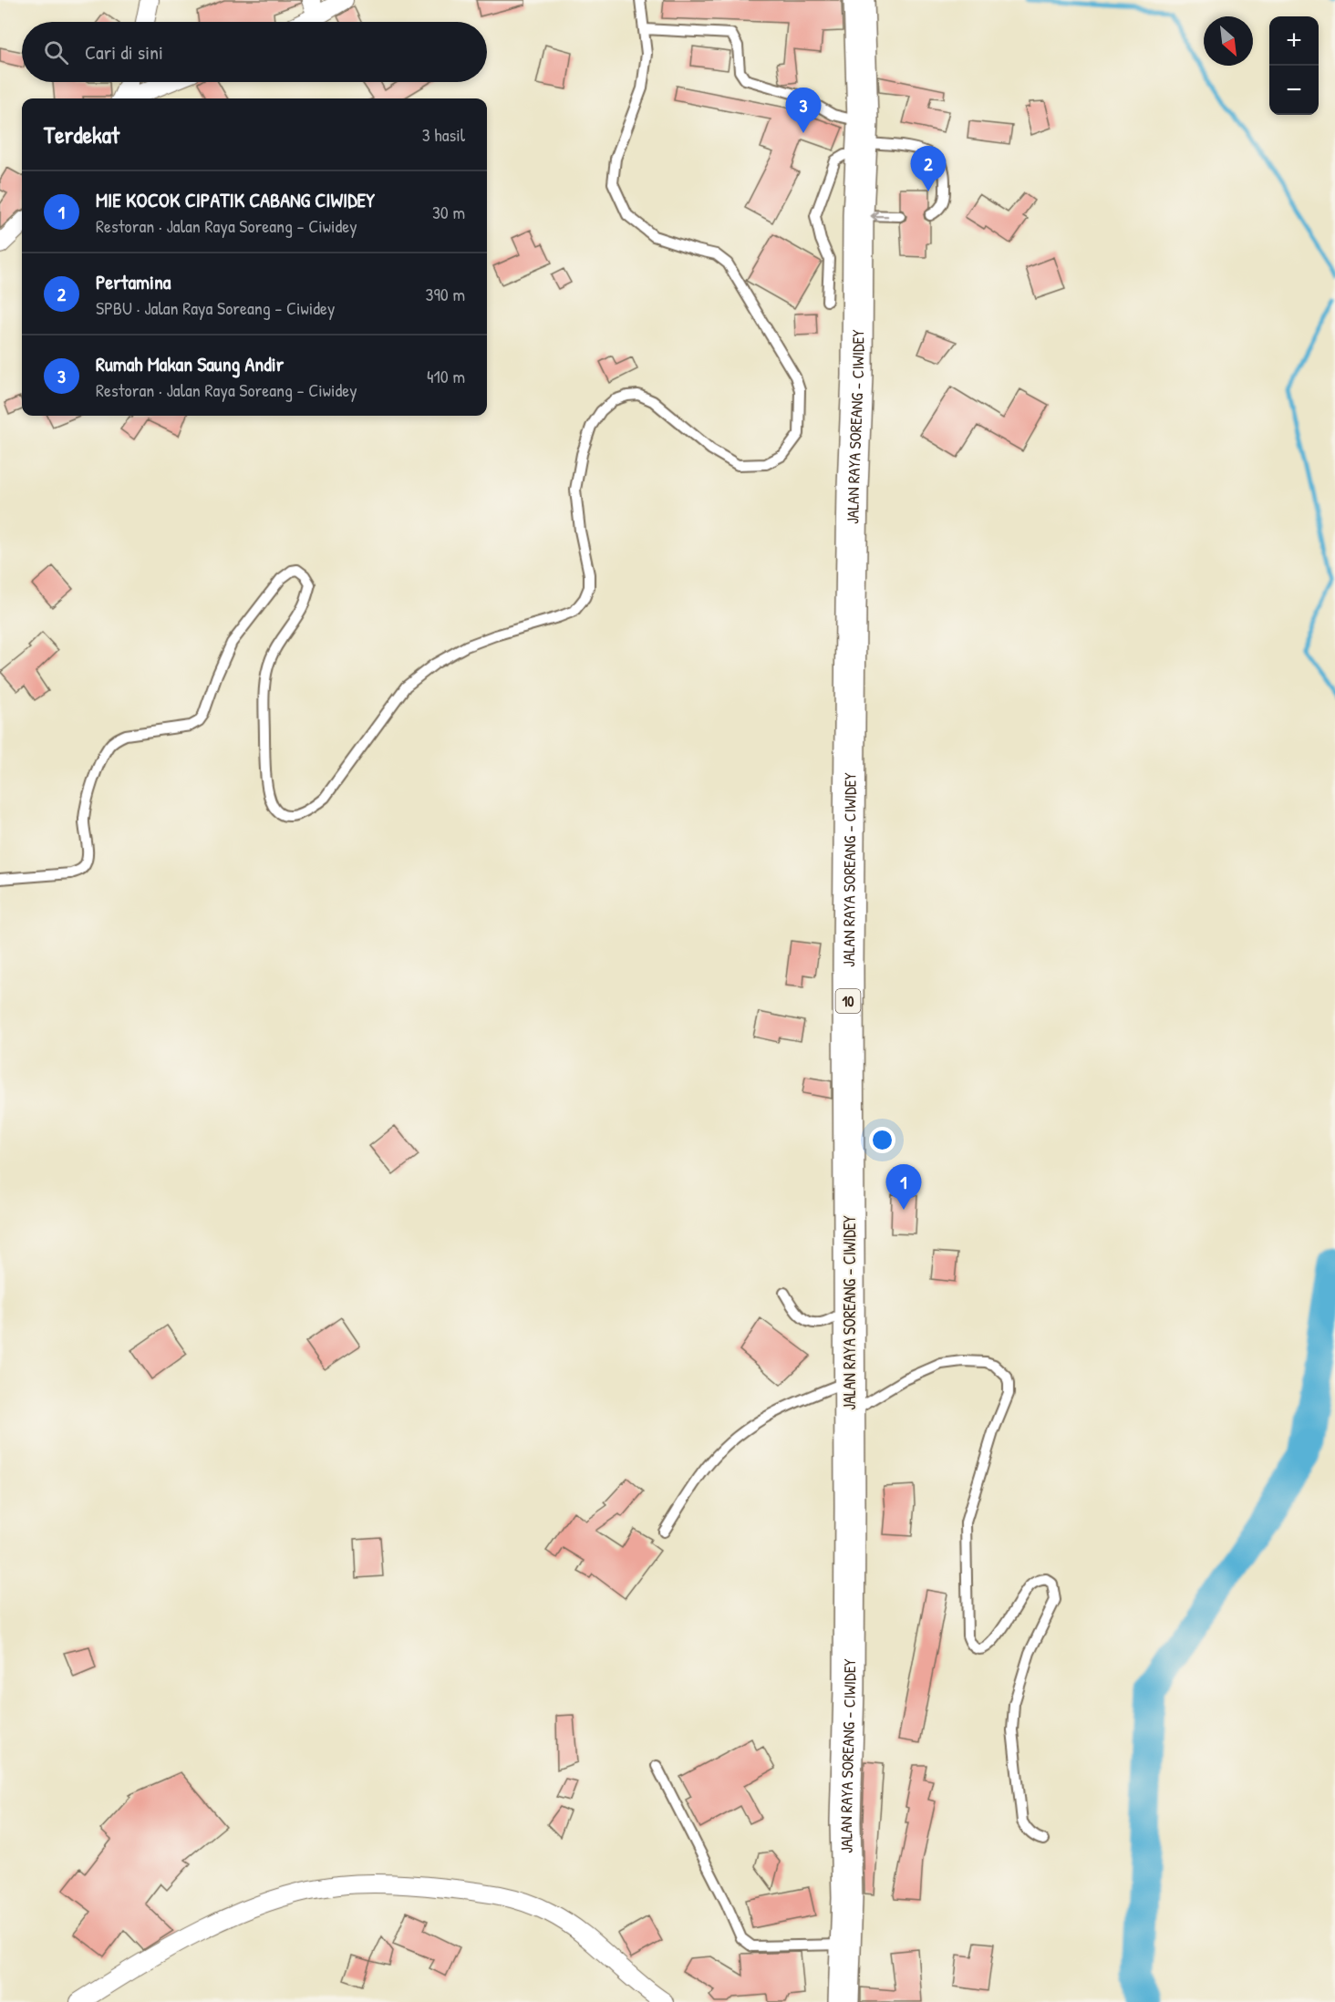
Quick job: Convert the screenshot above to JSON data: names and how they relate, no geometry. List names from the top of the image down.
{
  "streets": {
    "highway": ["JALAN RAYA SOREANG - CIWIDEY", "10"]
  },
  "north": "bottom right",
  "page": {
    "map_buttons": ["+", "−"],
    "search": "Cari di sini",
    "pins": ["3", "2", "1"],
    "heading": ["Terdekat", "3 hasil"],
    "list": [
      {
        "mark": "1",
        "name": "MIE KOCOK CIPATIK CABANG CIWIDEY",
        "note": "Restoran · Jalan Raya Soreang - Ciwidey",
        "value": "30 m"
      },
      {
        "mark": "2",
        "name": "Pertamina",
        "note": "SPBU · Jalan Raya Soreang - Ciwidey",
        "value": "390 m"
      },
      {
        "mark": "3",
        "name": "Rumah Makan Saung Andir",
        "note": "Restoran · Jalan Raya Soreang - Ciwidey",
        "value": "410 m"
      }
    ]
  }
}
